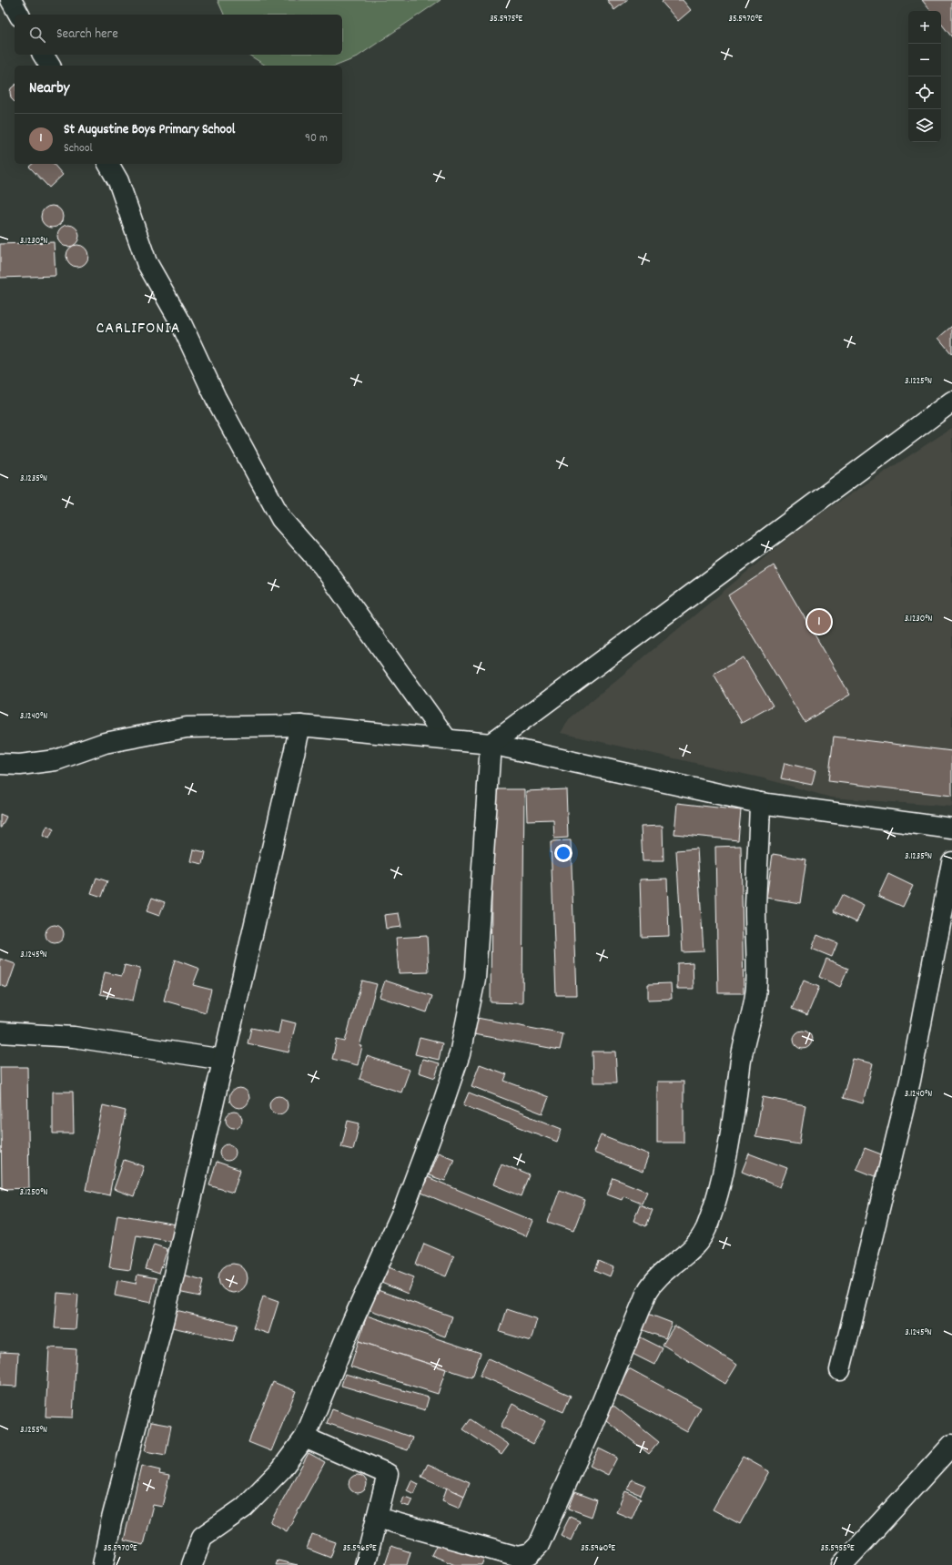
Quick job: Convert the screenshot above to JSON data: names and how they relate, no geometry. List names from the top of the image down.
{
  "districts": ["CARLIFONIA"],
  "page": {
    "map_buttons": ["+", "−"],
    "search": "Search here",
    "heading": "Nearby",
    "list": [
      {
        "mark": "1",
        "name": "St Augustine Boys Primary School",
        "note": "School",
        "value": "90 m"
      }
    ],
    "pins": "1"
  },
  "coordinates": [
    "35.5975°E",
    "35.5970°E",
    "3.1230°N",
    "3.1225°N",
    "3.1235°N",
    "3.1240°N",
    "3.1245°N",
    "3.1250°N",
    "3.1255°N",
    "35.5965°E",
    "35.5960°E",
    "35.5955°E"
  ]
}
